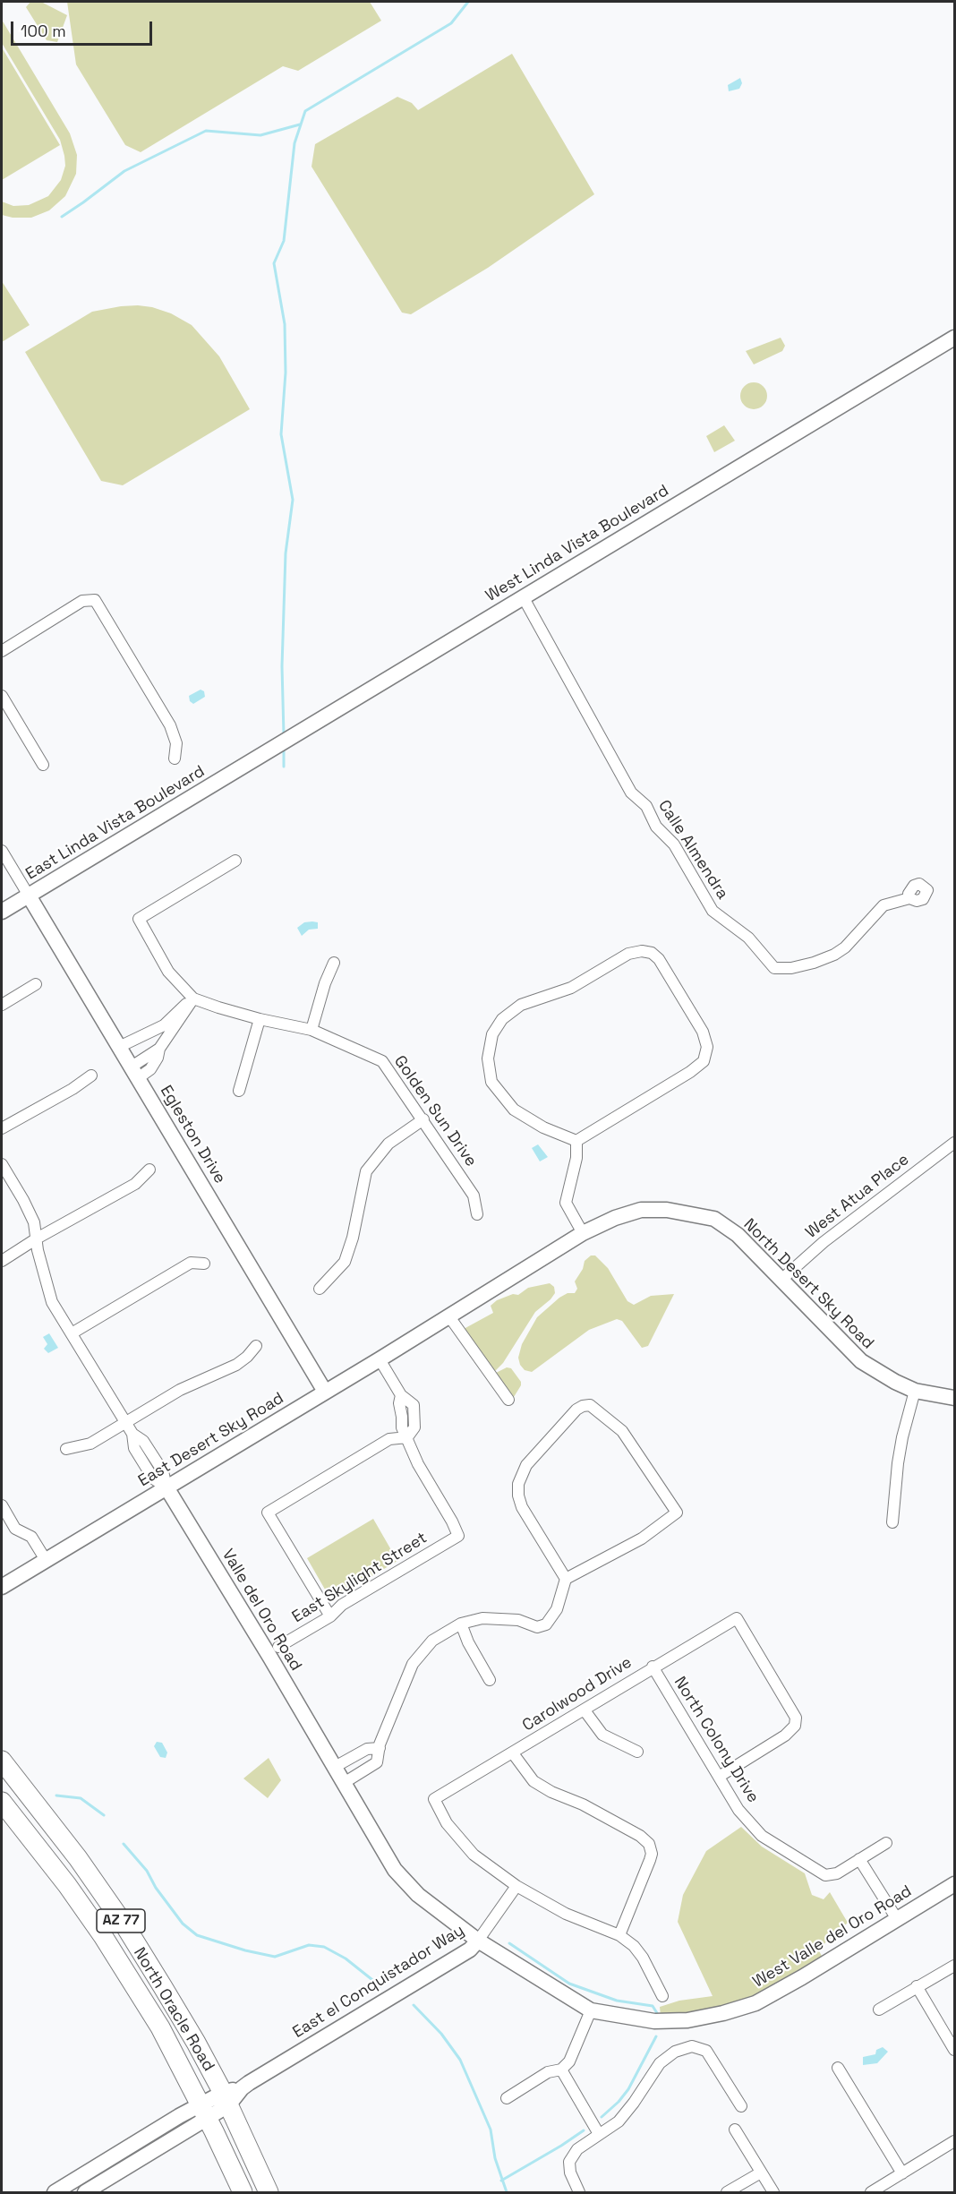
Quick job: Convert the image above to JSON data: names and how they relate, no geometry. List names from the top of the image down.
{
  "streets": {
    "highway": ["AZ 77", "North Oracle Road"],
    "street": [
      "West Linda Vista Boulevard",
      "East Linda Vista Boulevard",
      "Calle Almendra",
      "Golden Sun Drive",
      "Egleston Drive",
      "West Atua Place",
      "North Desert Sky Road",
      "East Desert Sky Road",
      "East Skylight Street",
      "Valle del Oro Road",
      "Carolwood Drive",
      "North Colony Drive",
      "West Valle del Oro Road",
      "East el Conquistador Way"
    ]
  },
  "crossings": [
    ["West Linda Vista Boulevard", "East Linda Vista Boulevard"],
    ["West Linda Vista Boulevard", "Calle Almendra"],
    ["East Linda Vista Boulevard", "Egleston Drive"],
    ["Egleston Drive", "East Desert Sky Road"],
    ["West Atua Place", "North Desert Sky Road"],
    ["North Desert Sky Road", "East Desert Sky Road"],
    ["East Desert Sky Road", "Valle del Oro Road"],
    ["Valle del Oro Road", "West Valle del Oro Road"],
    ["Carolwood Drive", "North Colony Drive"],
    ["Carolwood Drive", "East el Conquistador Way"],
    ["West Valle del Oro Road", "East el Conquistador Way"],
    ["East el Conquistador Way", "North Oracle Road"]
  ],
  "scale_bar": "100 m"
}
